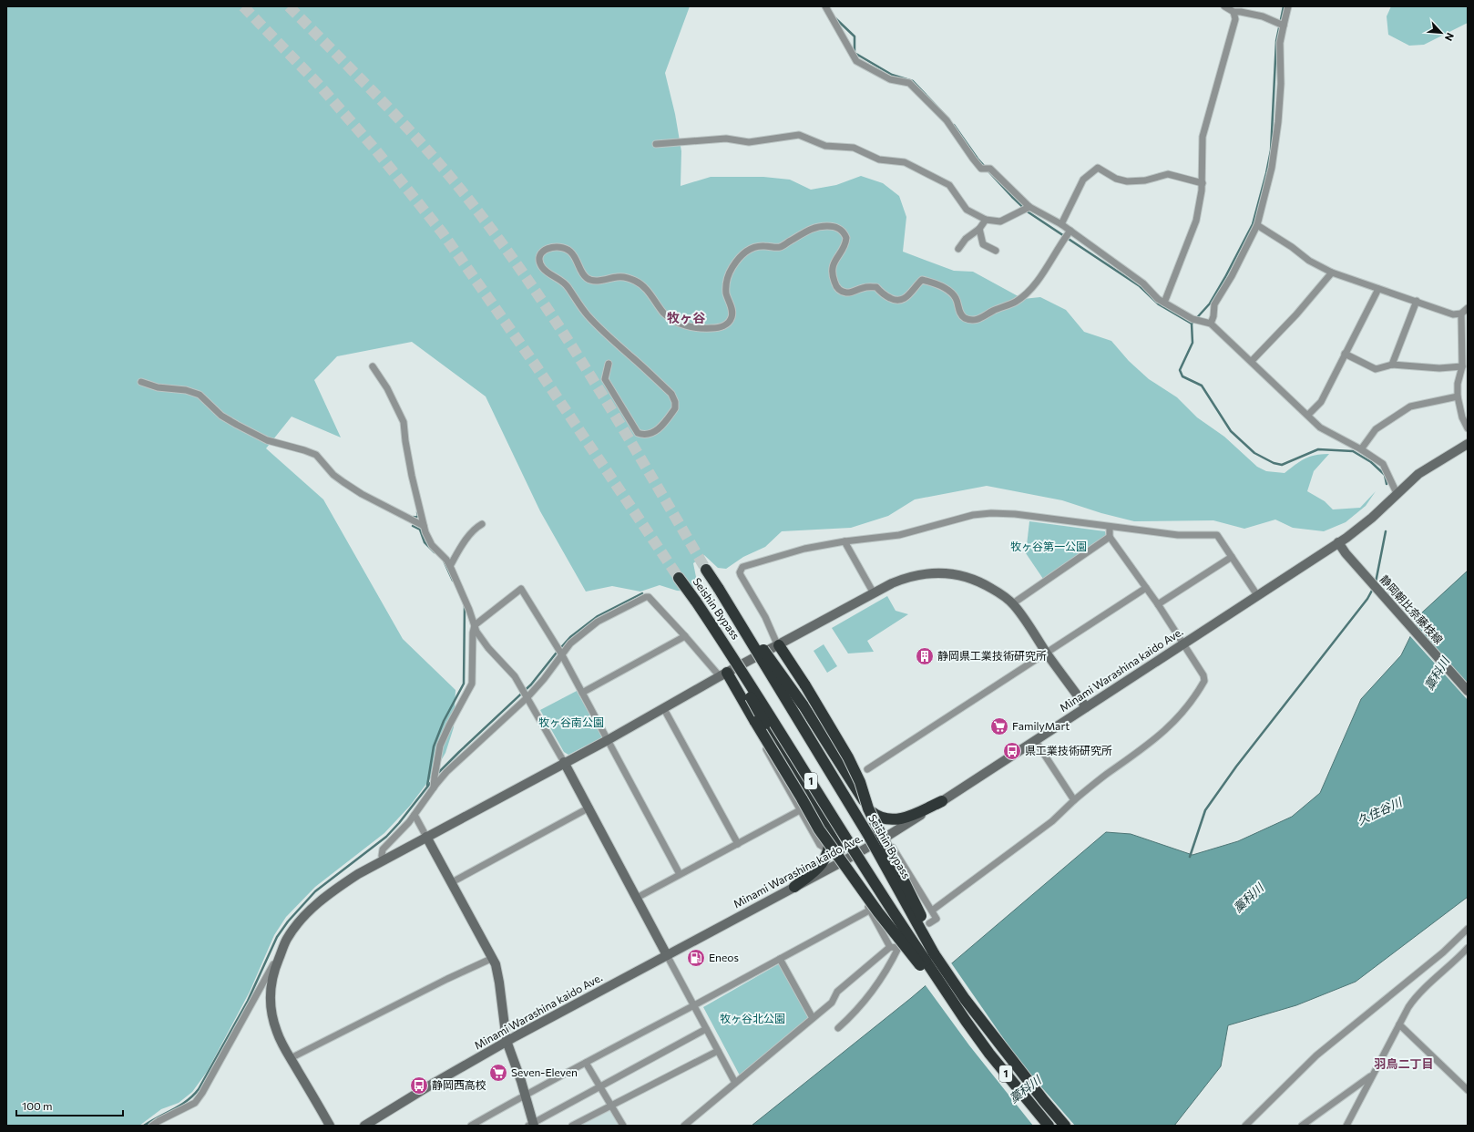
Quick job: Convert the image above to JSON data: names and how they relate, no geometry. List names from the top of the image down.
{
  "streets": {
    "highway": ["Seishin Bypass", "1"],
    "street": ["静岡朝比奈藤枝線", "Minami Warashina kaido Ave."]
  },
  "crossings": [
    ["Seishin Bypass", "1"],
    ["静岡朝比奈藤枝線", "Minami Warashina kaido Ave."],
    ["Minami Warashina kaido Ave.", "1"]
  ],
  "districts": ["牧ヶ谷", "羽鳥二丁目"],
  "water": ["藁科川", "久住谷川"],
  "parks": ["牧ヶ谷第一公園", "牧ヶ谷南公園", "牧ヶ谷北公園"],
  "places": {
    "building": ["静岡県工業技術研究所"],
    "supermarket": ["FamilyMart", "Seven-Eleven"],
    "bus stop": ["県工業技術研究所", "静岡西高校"],
    "fuel station": ["Eneos"]
  },
  "scale_bar": "100 m",
  "north": "bottom right"
}
